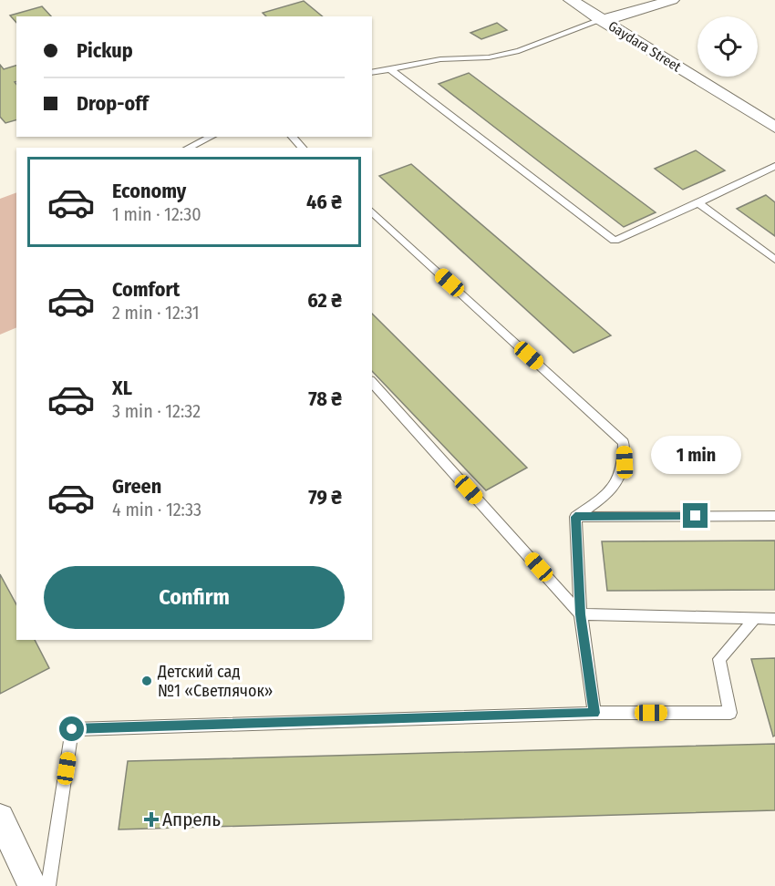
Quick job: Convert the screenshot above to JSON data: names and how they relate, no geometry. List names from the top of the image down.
{
  "streets": {
    "street": ["Gaydara Street"]
  },
  "places": {
    "other": ["Детский сад №1 «Светлячок»"],
    "health": ["Апрель"]
  },
  "page": {
    "banner": ["Pickup", "Drop-off"],
    "list": [
      {
        "name": "Economy",
        "note": "1 min · 12:30",
        "value": "46 ₴"
      },
      {
        "name": "Comfort",
        "note": "2 min · 12:31",
        "value": "62 ₴"
      },
      {
        "name": "XL",
        "note": "3 min · 12:32",
        "value": "78 ₴"
      },
      {
        "name": "Green",
        "note": "4 min · 12:33",
        "value": "79 ₴"
      }
    ],
    "bubble": "1 min",
    "buttons": "Confirm"
  }
}
